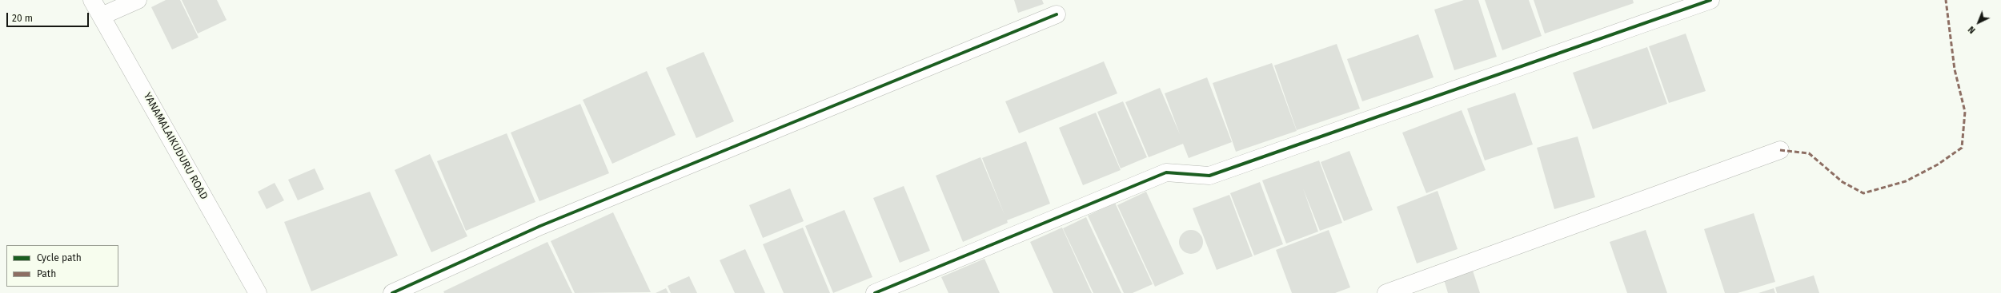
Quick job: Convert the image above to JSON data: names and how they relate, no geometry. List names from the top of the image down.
{
  "streets": {
    "street": ["YANAMALAIKUDURU ROAD"]
  },
  "legend": ["Cycle path", "Path"],
  "scale_bar": "20 m",
  "north": "bottom left"
}
